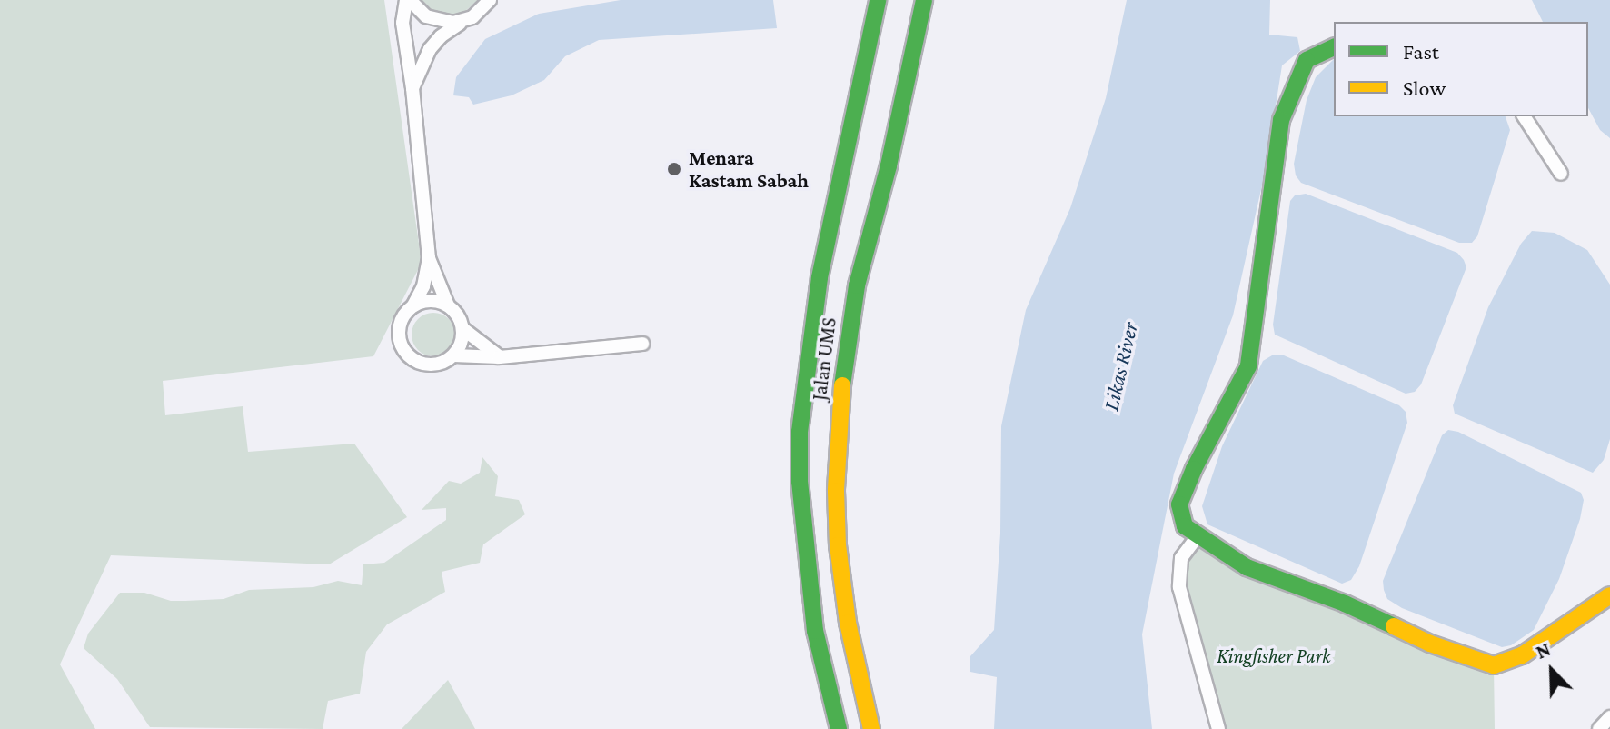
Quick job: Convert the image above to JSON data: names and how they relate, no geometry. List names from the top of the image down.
{
  "streets": {
    "main road": ["Jalan UMS"]
  },
  "water": ["Likas River"],
  "parks": ["Kingfisher Park"],
  "places": ["Menara Kastam Sabah"],
  "legend": ["Fast", "Slow"],
  "north": "top left"
}
